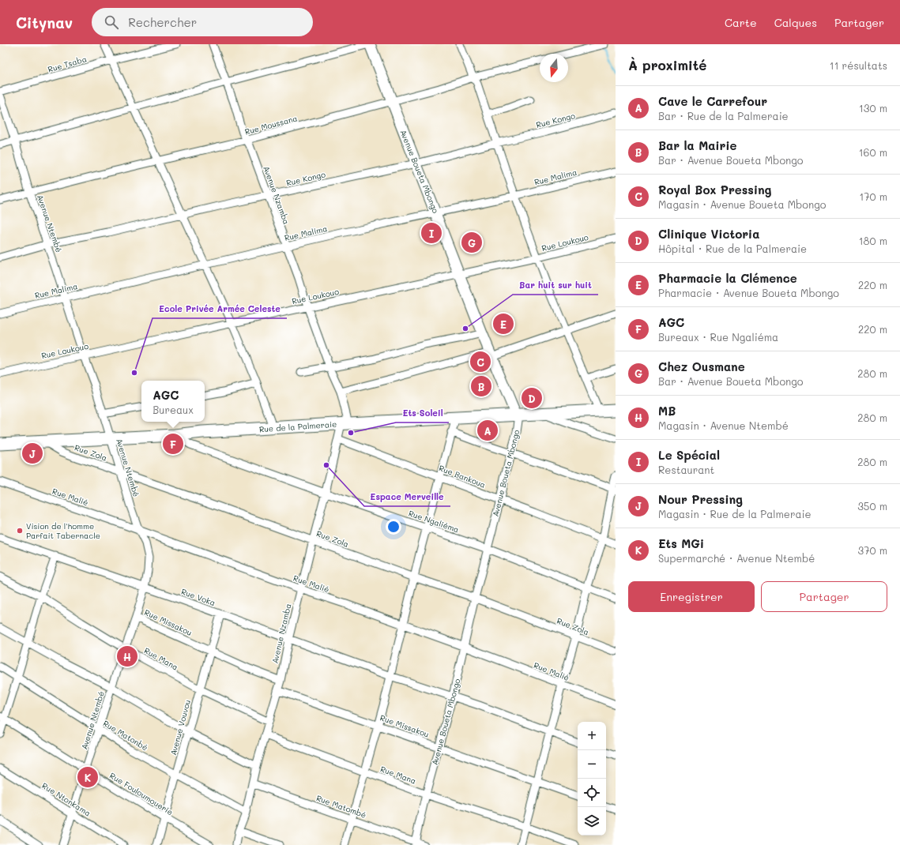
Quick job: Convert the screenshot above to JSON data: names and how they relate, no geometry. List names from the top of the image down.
{
  "streets": {
    "main road": ["Rue de la Palmeraie"],
    "street": [
      "Rue Tsaba",
      "Rue Kongo",
      "Rue Moussana",
      "Avenue Boueta Mbongo",
      "Rue Malima",
      "Avenue Nzamba",
      "Avenue Ntembé",
      "Rue Loukouo",
      "Rue Zola",
      "Rue Bankoua",
      "Rue Malié",
      "Rue Ngaliéma",
      "Rue Voka",
      "Rue Missakou",
      "Rue Mana",
      "Avenue Vouvou",
      "Rue Matonbé",
      "Rue Fouloumouerie",
      "Rue Ntonkama",
      "Rue Matombé"
    ]
  },
  "crossings": [
    ["Rue Kongo", "Avenue Boueta Mbongo"],
    ["Rue Kongo", "Avenue Nzamba"],
    ["Rue Kongo", "Avenue Ntembé"],
    ["Rue Moussana", "Avenue Boueta Mbongo"],
    ["Rue Moussana", "Avenue Nzamba"],
    ["Rue Moussana", "Avenue Ntembé"],
    ["Avenue Boueta Mbongo", "Rue Malima"],
    ["Avenue Boueta Mbongo", "Rue Loukouo"],
    ["Avenue Boueta Mbongo", "Rue de la Palmeraie"],
    ["Avenue Boueta Mbongo", "Rue Zola"],
    ["Avenue Boueta Mbongo", "Rue Bankoua"],
    ["Avenue Boueta Mbongo", "Rue Malié"],
    ["Avenue Boueta Mbongo", "Rue Ngaliéma"],
    ["Avenue Boueta Mbongo", "Rue Voka"],
    ["Avenue Boueta Mbongo", "Rue Missakou"],
    ["Avenue Boueta Mbongo", "Rue Mana"],
    ["Avenue Boueta Mbongo", "Rue Matombé"],
    ["Rue Malima", "Avenue Nzamba"],
    ["Rue Malima", "Avenue Ntembé"],
    ["Avenue Nzamba", "Rue Loukouo"],
    ["Avenue Nzamba", "Rue de la Palmeraie"],
    ["Avenue Nzamba", "Rue Zola"],
    ["Avenue Nzamba", "Rue Bankoua"],
    ["Avenue Nzamba", "Rue Malié"],
    ["Avenue Nzamba", "Rue Ngaliéma"],
    ["Avenue Nzamba", "Rue Voka"],
    ["Avenue Nzamba", "Rue Missakou"],
    ["Avenue Nzamba", "Rue Mana"],
    ["Avenue Nzamba", "Rue Matonbé"],
    ["Avenue Nzamba", "Rue Matombé"],
    ["Avenue Ntembé", "Rue Loukouo"],
    ["Avenue Ntembé", "Rue de la Palmeraie"],
    ["Avenue Ntembé", "Rue Zola"],
    ["Avenue Ntembé", "Rue Malié"],
    ["Avenue Ntembé", "Rue Voka"],
    ["Avenue Ntembé", "Rue Missakou"],
    ["Avenue Ntembé", "Rue Mana"],
    ["Avenue Ntembé", "Rue Matonbé"],
    ["Avenue Ntembé", "Rue Fouloumouerie"],
    ["Avenue Ntembé", "Rue Ntonkama"],
    ["Rue de la Palmeraie", "Rue Zola"],
    ["Rue de la Palmeraie", "Rue Ngaliéma"],
    ["Rue Voka", "Avenue Vouvou"],
    ["Rue Missakou", "Avenue Vouvou"],
    ["Rue Mana", "Avenue Vouvou"],
    ["Avenue Vouvou", "Rue Matonbé"],
    ["Avenue Vouvou", "Rue Fouloumouerie"]
  ],
  "places": [
    "Bar huit sur huit",
    "Ecole Privée Armée Celeste",
    "Ets Soleil",
    "Espace Merveille",
    "Vision de l'homme Parfait Tabernacle"
  ],
  "north": "bottom",
  "page": {
    "header": "Citynav",
    "search": "Rechercher",
    "nav": ["Carte", "Calques", "Partager"],
    "heading": ["À proximité", "11 résultats"],
    "list": [
      {
        "mark": "A",
        "name": "Cave le Carrefour",
        "note": "Bar · Rue de la Palmeraie",
        "value": "130 m"
      },
      {
        "mark": "B",
        "name": "Bar la Mairie",
        "note": "Bar · Avenue Boueta Mbongo",
        "value": "160 m"
      },
      {
        "mark": "C",
        "name": "Royal Box Pressing",
        "note": "Magasin · Avenue Boueta Mbongo",
        "value": "170 m"
      },
      {
        "mark": "D",
        "name": "Clinique Victoria",
        "note": "Hôpital · Rue de la Palmeraie",
        "value": "180 m"
      },
      {
        "mark": "E",
        "name": "Pharmacie la Clémence",
        "note": "Pharmacie · Avenue Boueta Mbongo",
        "value": "220 m"
      },
      {
        "mark": "F",
        "name": "AGC",
        "note": "Bureaux · Rue Ngaliéma",
        "value": "220 m"
      },
      {
        "mark": "G",
        "name": "Chez Ousmane",
        "note": "Bar · Avenue Boueta Mbongo",
        "value": "280 m"
      },
      {
        "mark": "H",
        "name": "MB",
        "note": "Magasin · Avenue Ntembé",
        "value": "280 m"
      },
      {
        "mark": "I",
        "name": "Le Spécial",
        "note": "Restaurant",
        "value": "280 m"
      },
      {
        "mark": "J",
        "name": "Nour Pressing",
        "note": "Magasin · Rue de la Palmeraie",
        "value": "350 m"
      },
      {
        "mark": "K",
        "name": "Ets MGi",
        "note": "Supermarché · Avenue Ntembé",
        "value": "370 m"
      }
    ],
    "pins": [
      "I",
      "G",
      "E",
      "C",
      "B",
      "D",
      "A",
      "F",
      "J",
      "H",
      "K"
    ],
    "popup": ["AGC", "Bureaux"],
    "buttons": ["Enregistrer", "Partager"],
    "map_buttons": ["+", "−"]
  }
}
